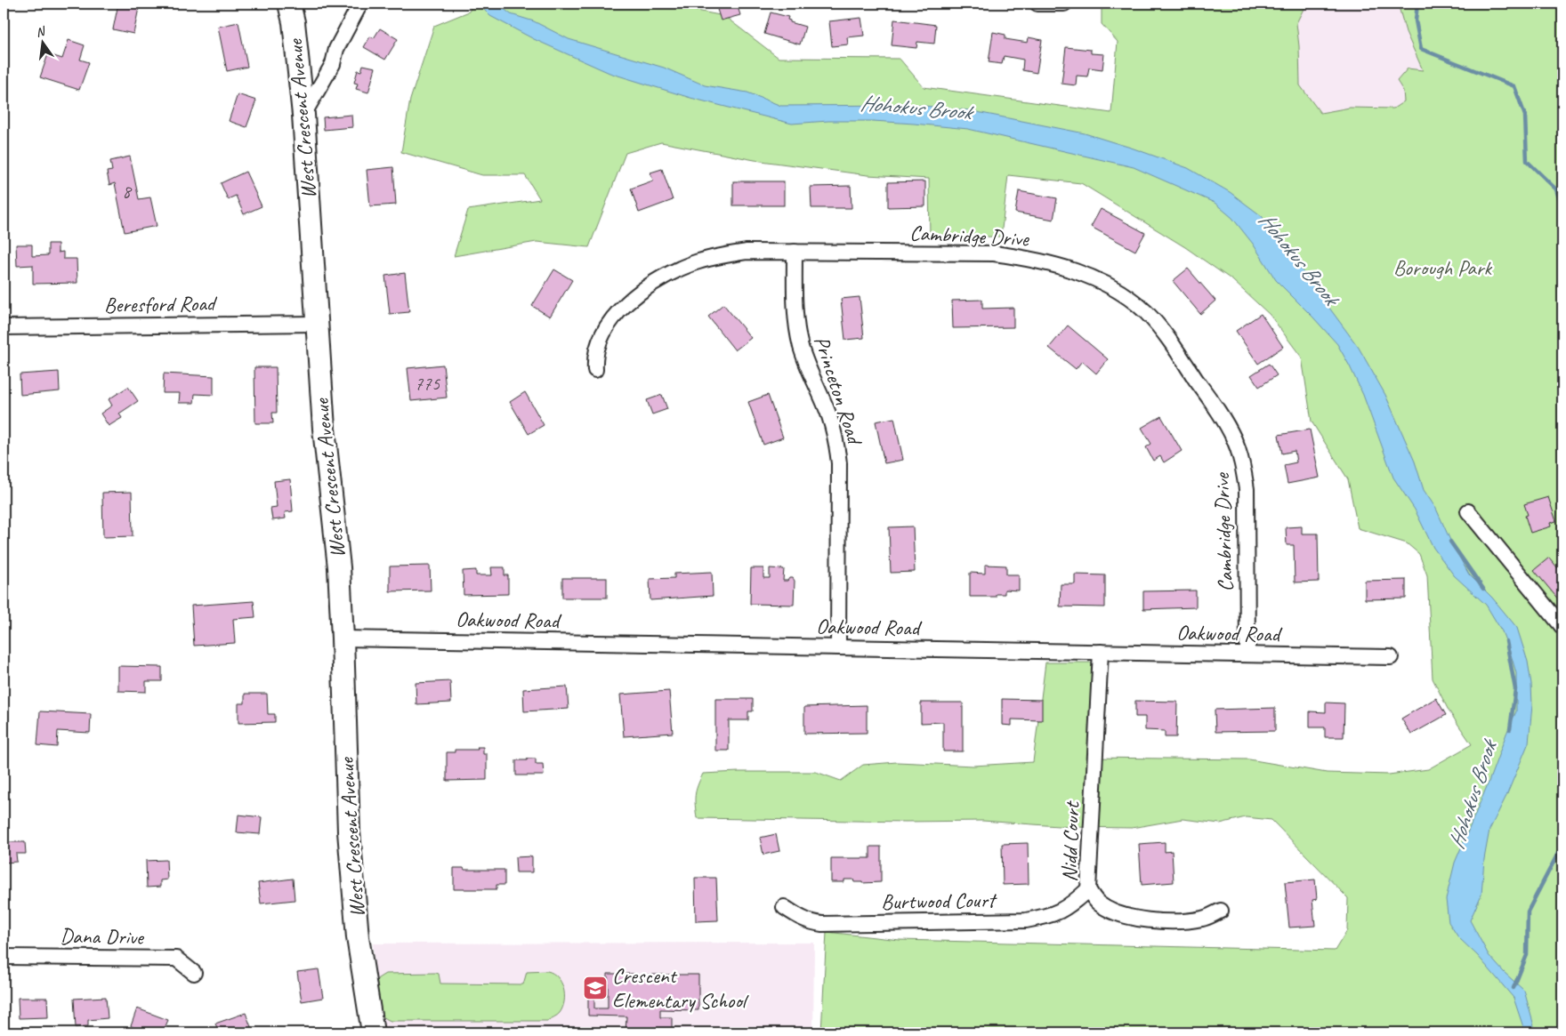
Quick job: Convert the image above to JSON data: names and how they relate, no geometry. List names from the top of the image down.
{
  "streets": {
    "main road": ["West Crescent Avenue"],
    "street": [
      "Cambridge Drive",
      "Beresford Road",
      "Princeton Road",
      "Oakwood Road",
      "Nidd Court",
      "Burtwood Court",
      "Dana Drive"
    ]
  },
  "crossings": [
    ["West Crescent Avenue", "Beresford Road"],
    ["West Crescent Avenue", "Oakwood Road"],
    ["Cambridge Drive", "Princeton Road"],
    ["Cambridge Drive", "Oakwood Road"],
    ["Princeton Road", "Oakwood Road"],
    ["Oakwood Road", "Nidd Court"],
    ["Nidd Court", "Burtwood Court"]
  ],
  "water": ["Hohokus Brook"],
  "parks": ["Borough Park"],
  "places": {
    "school or university": ["Crescent Elementary School"]
  },
  "house_numbers": ["8", "775"],
  "north": "top"
}
